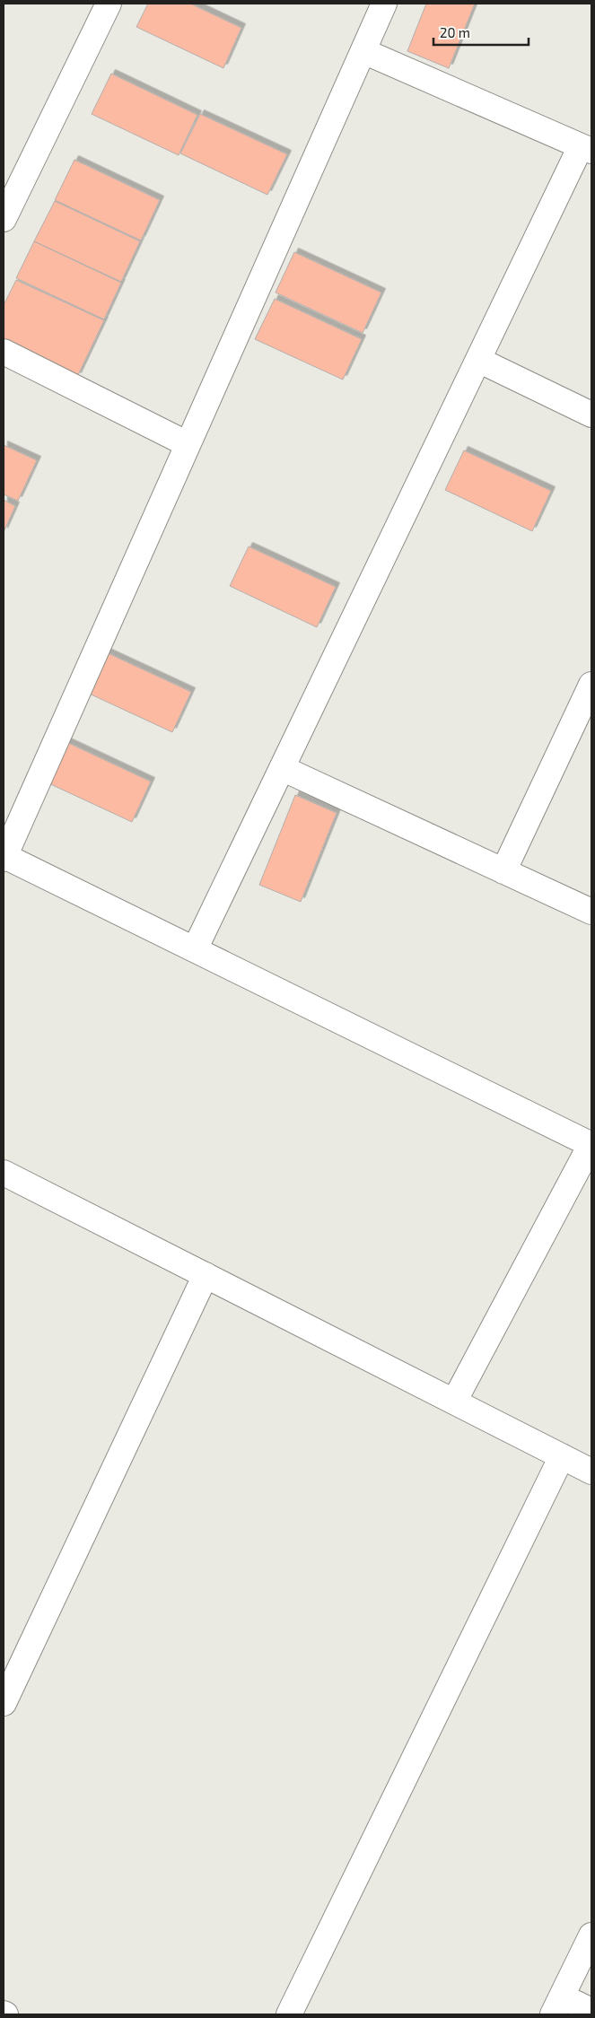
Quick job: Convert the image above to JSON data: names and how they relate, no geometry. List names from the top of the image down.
{
  "scale_bar": "20 m"
}
